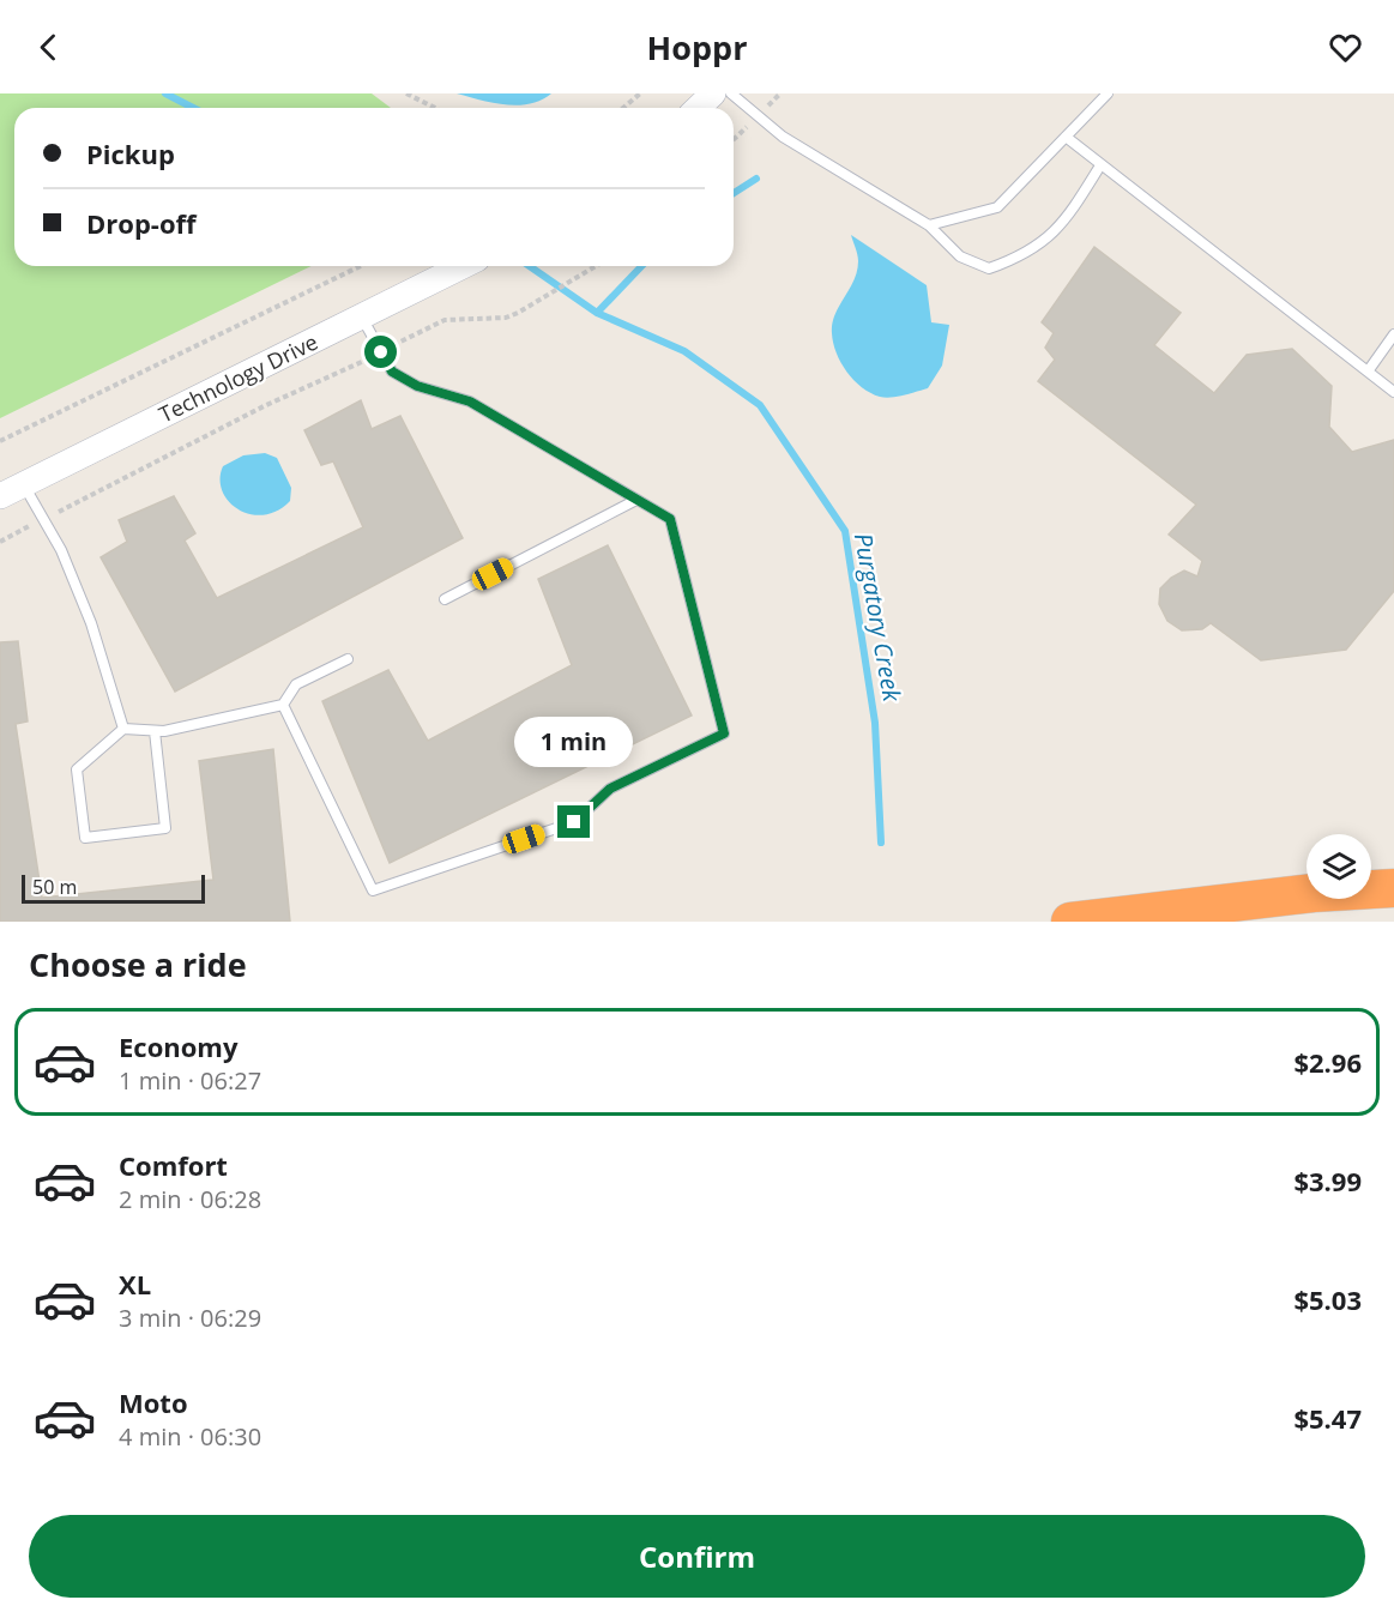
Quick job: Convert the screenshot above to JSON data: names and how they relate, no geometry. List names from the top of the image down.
{
  "streets": {
    "street": ["Technology Drive"]
  },
  "water": ["Purgatory Creek"],
  "scale_bar": "50 m",
  "page": {
    "header": "Hoppr",
    "banner": ["Pickup", "Drop-off"],
    "bubble": "1 min",
    "scale": "50 m",
    "heading": "Choose a ride",
    "list": [
      {
        "name": "Economy",
        "note": "1 min · 06:27",
        "value": "$2.96"
      },
      {
        "name": "Comfort",
        "note": "2 min · 06:28",
        "value": "$3.99"
      },
      {
        "name": "XL",
        "note": "3 min · 06:29",
        "value": "$5.03"
      },
      {
        "name": "Moto",
        "note": "4 min · 06:30",
        "value": "$5.47"
      }
    ],
    "buttons": "Confirm"
  }
}
